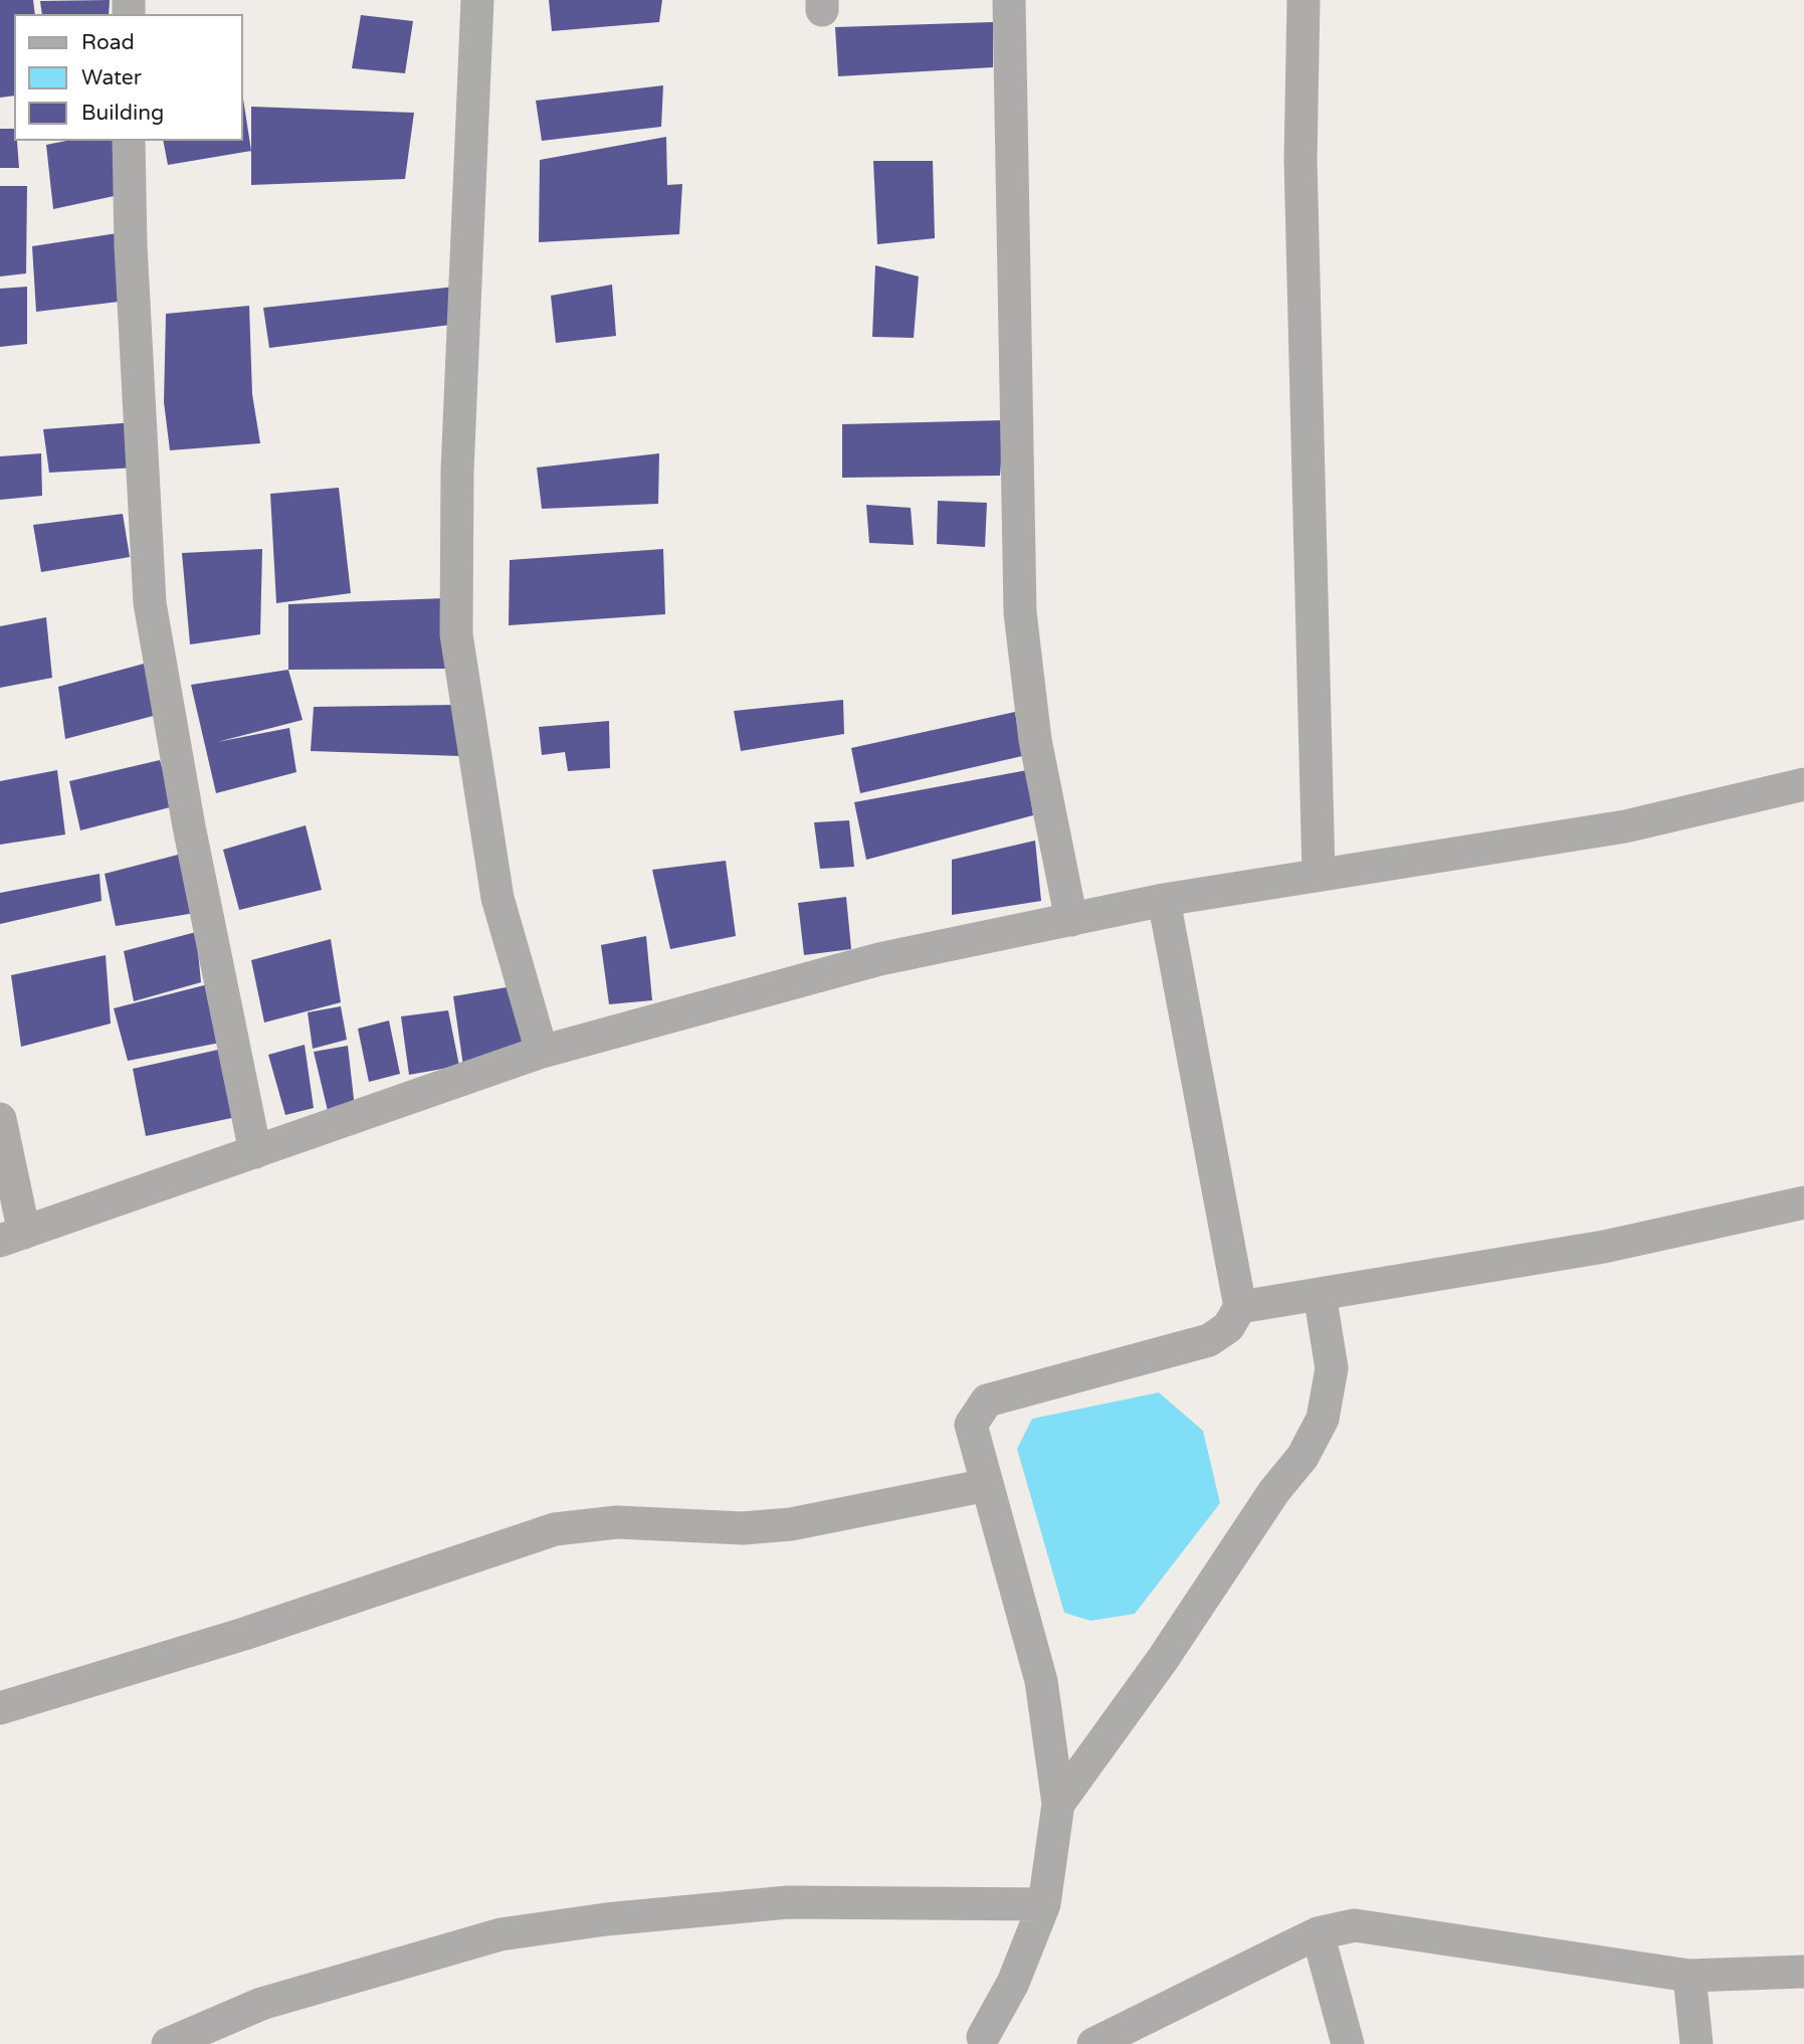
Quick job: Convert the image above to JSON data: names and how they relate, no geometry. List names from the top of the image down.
{
  "legend": ["Road", "Water", "Building"]
}
